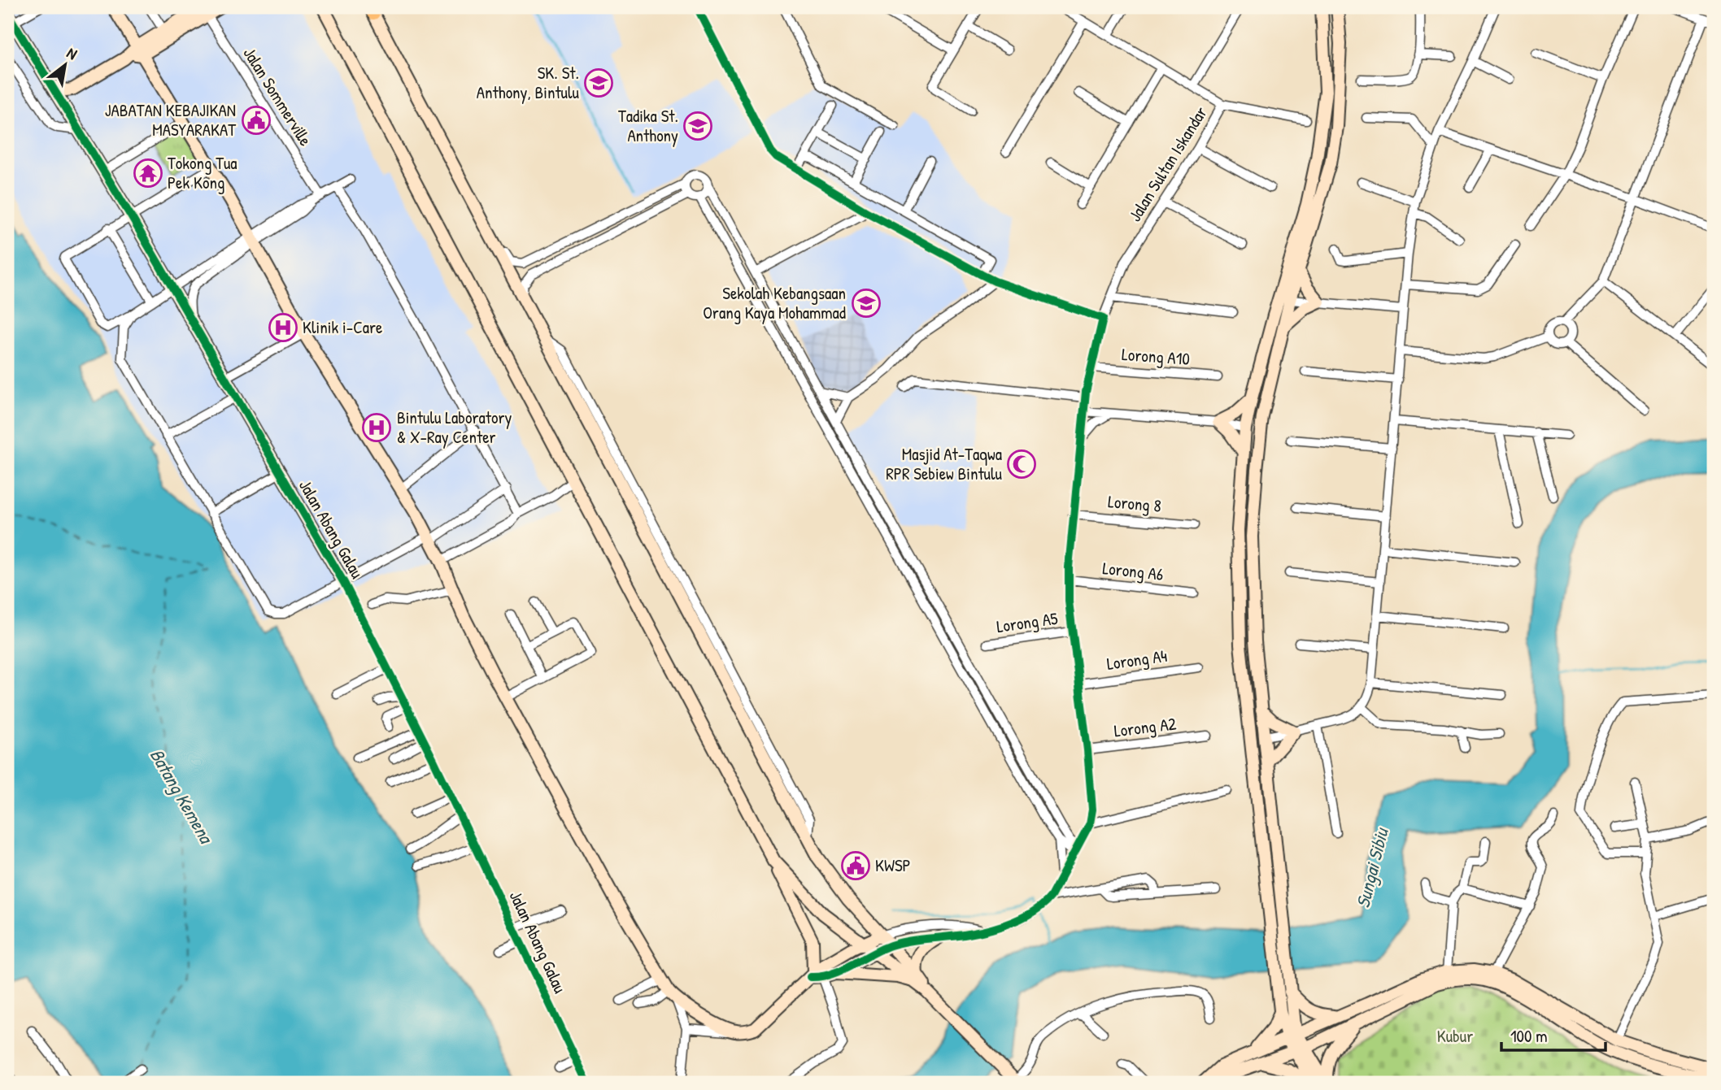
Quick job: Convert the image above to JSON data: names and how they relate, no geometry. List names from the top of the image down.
{
  "streets": {
    "street": [
      "Jalan Sommerville",
      "Jalan Sultan Iskandar",
      "Lorong A10",
      "Lorong 8",
      "Jalan Abang Galau",
      "Lorong A6",
      "Lorong A5",
      "Lorong A4",
      "Lorong A2"
    ]
  },
  "crossings": [
    ["Jalan Sultan Iskandar", "Lorong A10"],
    ["Jalan Sultan Iskandar", "Lorong 8"],
    ["Jalan Sultan Iskandar", "Lorong A6"],
    ["Jalan Sultan Iskandar", "Lorong A5"],
    ["Jalan Sultan Iskandar", "Lorong A4"],
    ["Jalan Sultan Iskandar", "Lorong A2"]
  ],
  "water": ["Batang Kemena", "Sungai Sibiu"],
  "parks": ["Kubur"],
  "places": {
    "school or university": ["SK. St. Anthony, Bintulu", "Tadika St. Anthony", "Sekolah Kebangsaan Orang Kaya Mohammad"],
    "public building": ["JABATAN KEBAJIKAN MASYARAKAT", "KWSP"],
    "temple": ["Tokong Tua Pek Kong"],
    "hospital": ["Klinik i-Care", "Bintulu Laboratory & X-Ray Center"],
    "mosque": ["Masjid At-Taqwa RPR Sebiew Bintulu"]
  },
  "scale_bar": "100 m",
  "north": "top right"
}
